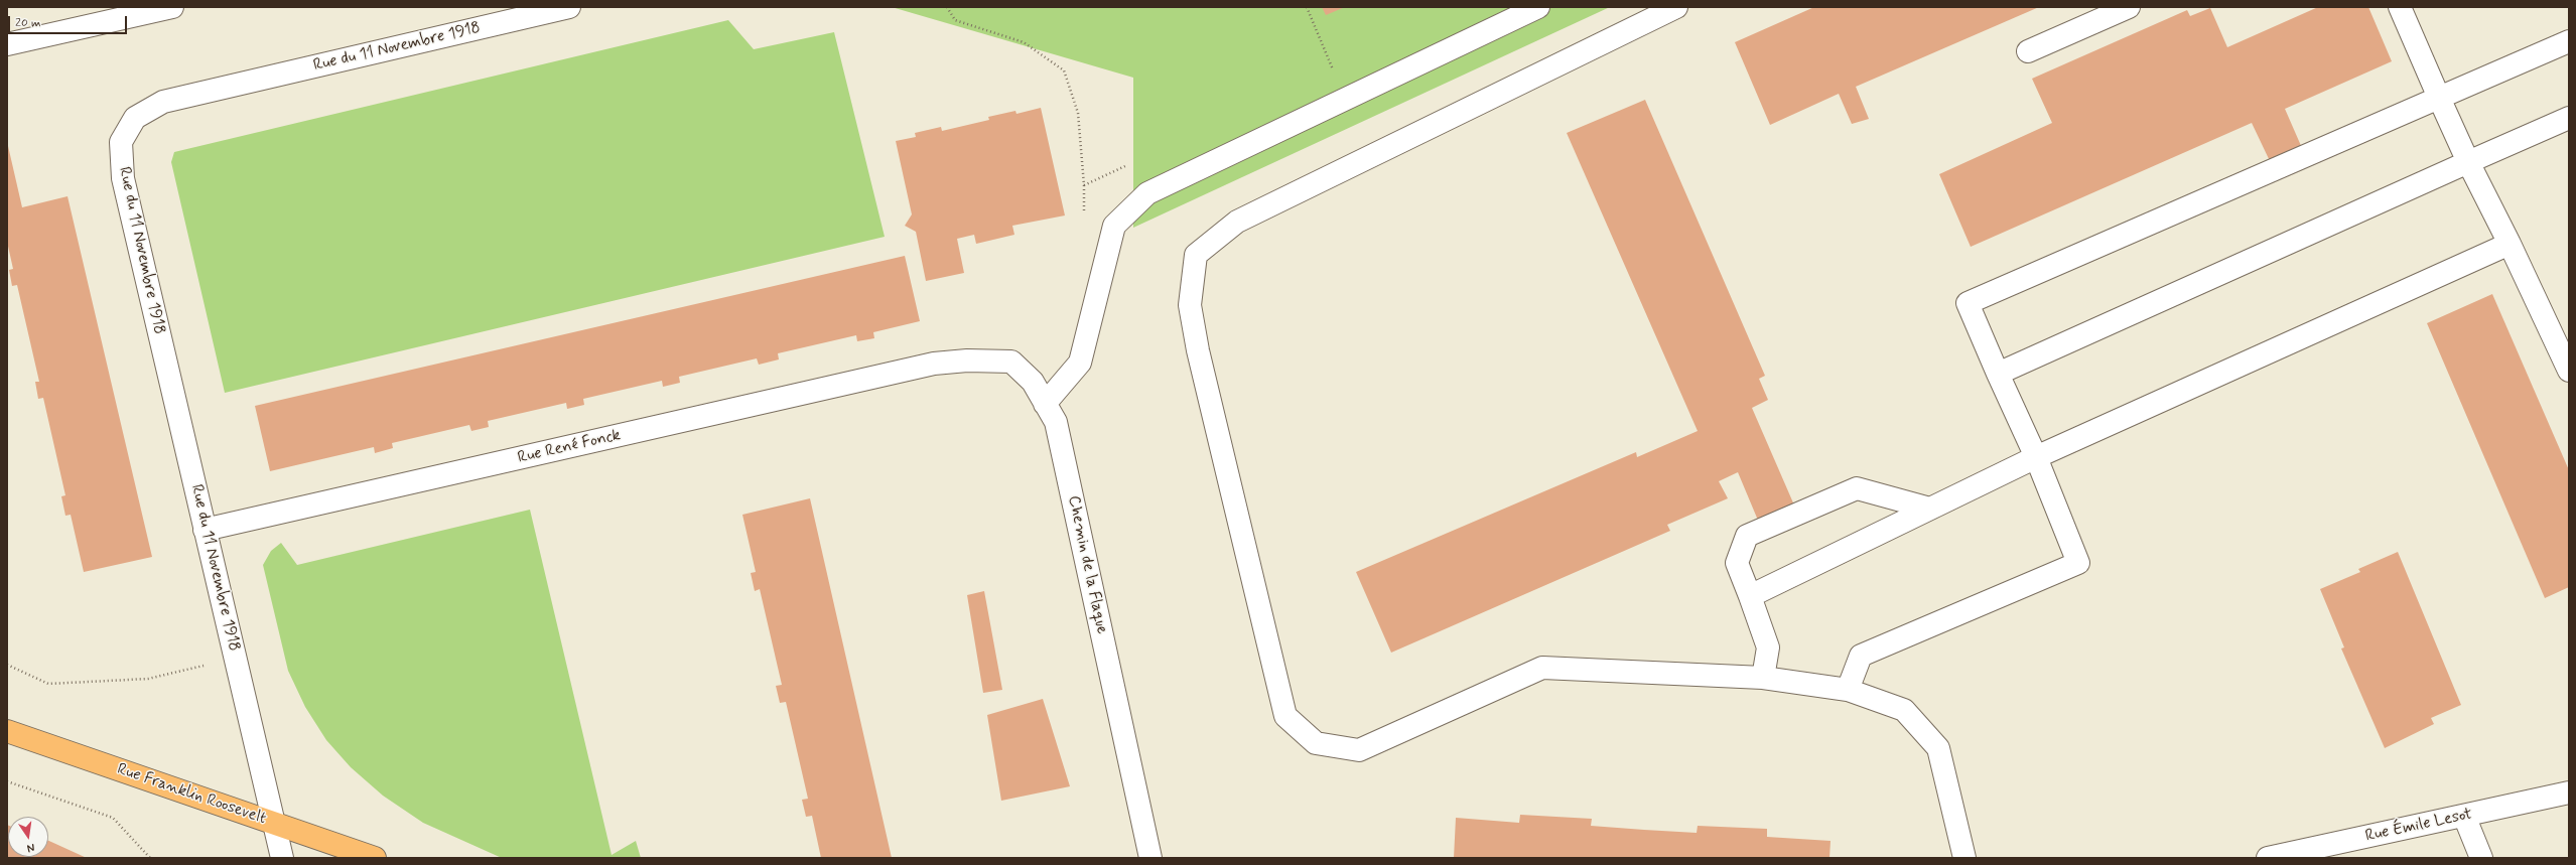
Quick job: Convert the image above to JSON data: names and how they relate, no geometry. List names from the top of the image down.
{
  "streets": {
    "main road": ["Rue Franklin Roosevelt"],
    "street": [
      "Rue du 11 Novembre 1918",
      "Rue René Fonck",
      "Chemin de la Flaque",
      "Rue Émile Lesot"
    ]
  },
  "crossings": [
    ["Rue du 11 Novembre 1918", "Rue René Fonck"],
    ["Rue du 11 Novembre 1918", "Rue Franklin Roosevelt"],
    ["Rue René Fonck", "Chemin de la Flaque"]
  ],
  "scale_bar": "20 m",
  "north": "bottom"
}
